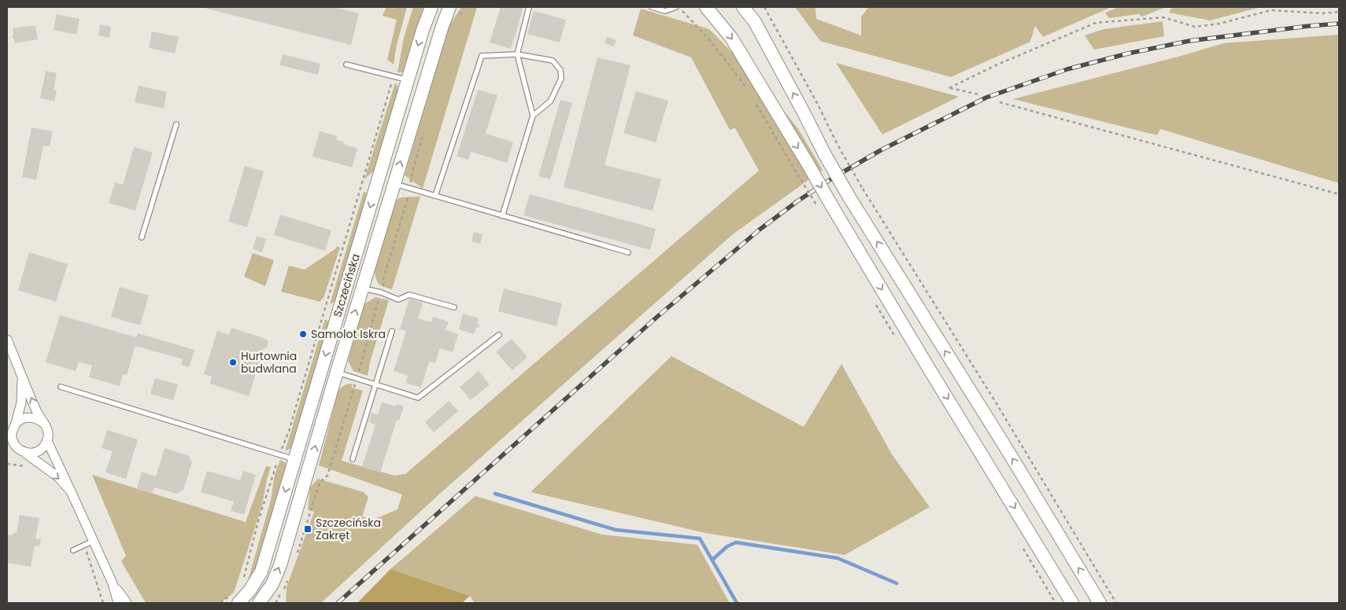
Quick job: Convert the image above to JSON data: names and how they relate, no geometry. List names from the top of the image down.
{
  "streets": {
    "main road": ["Szczecińska"]
  },
  "places": {
    "other": ["Samolot Iskra", "Hurtownia budwlana"],
    "transit": ["Szczecińska Zakręt"]
  }
}
